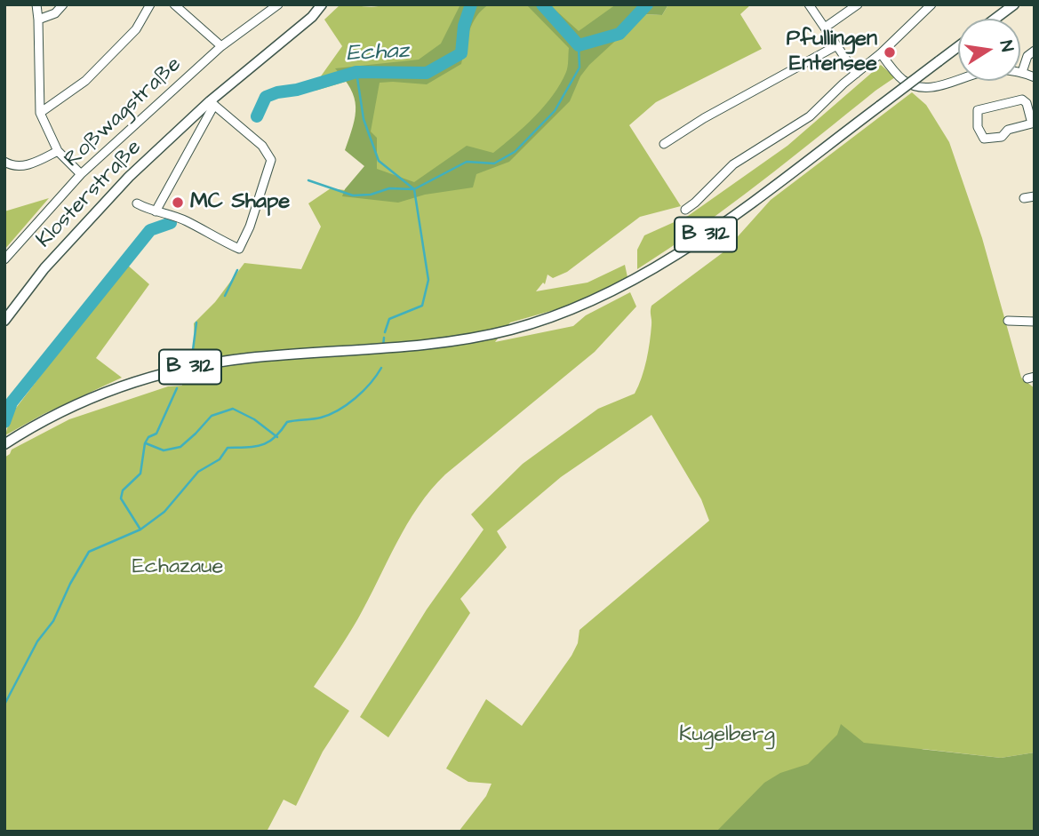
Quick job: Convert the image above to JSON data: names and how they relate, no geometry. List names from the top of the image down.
{
  "streets": {
    "main road": ["Klosterstraße", "B 312"],
    "street": ["Roßwagstraße"]
  },
  "water": ["Echaz"],
  "parks": ["Echazaue", "Kugelberg"],
  "places": ["Pfullingen Entensee", "MC Shape"],
  "north": "right"
}
